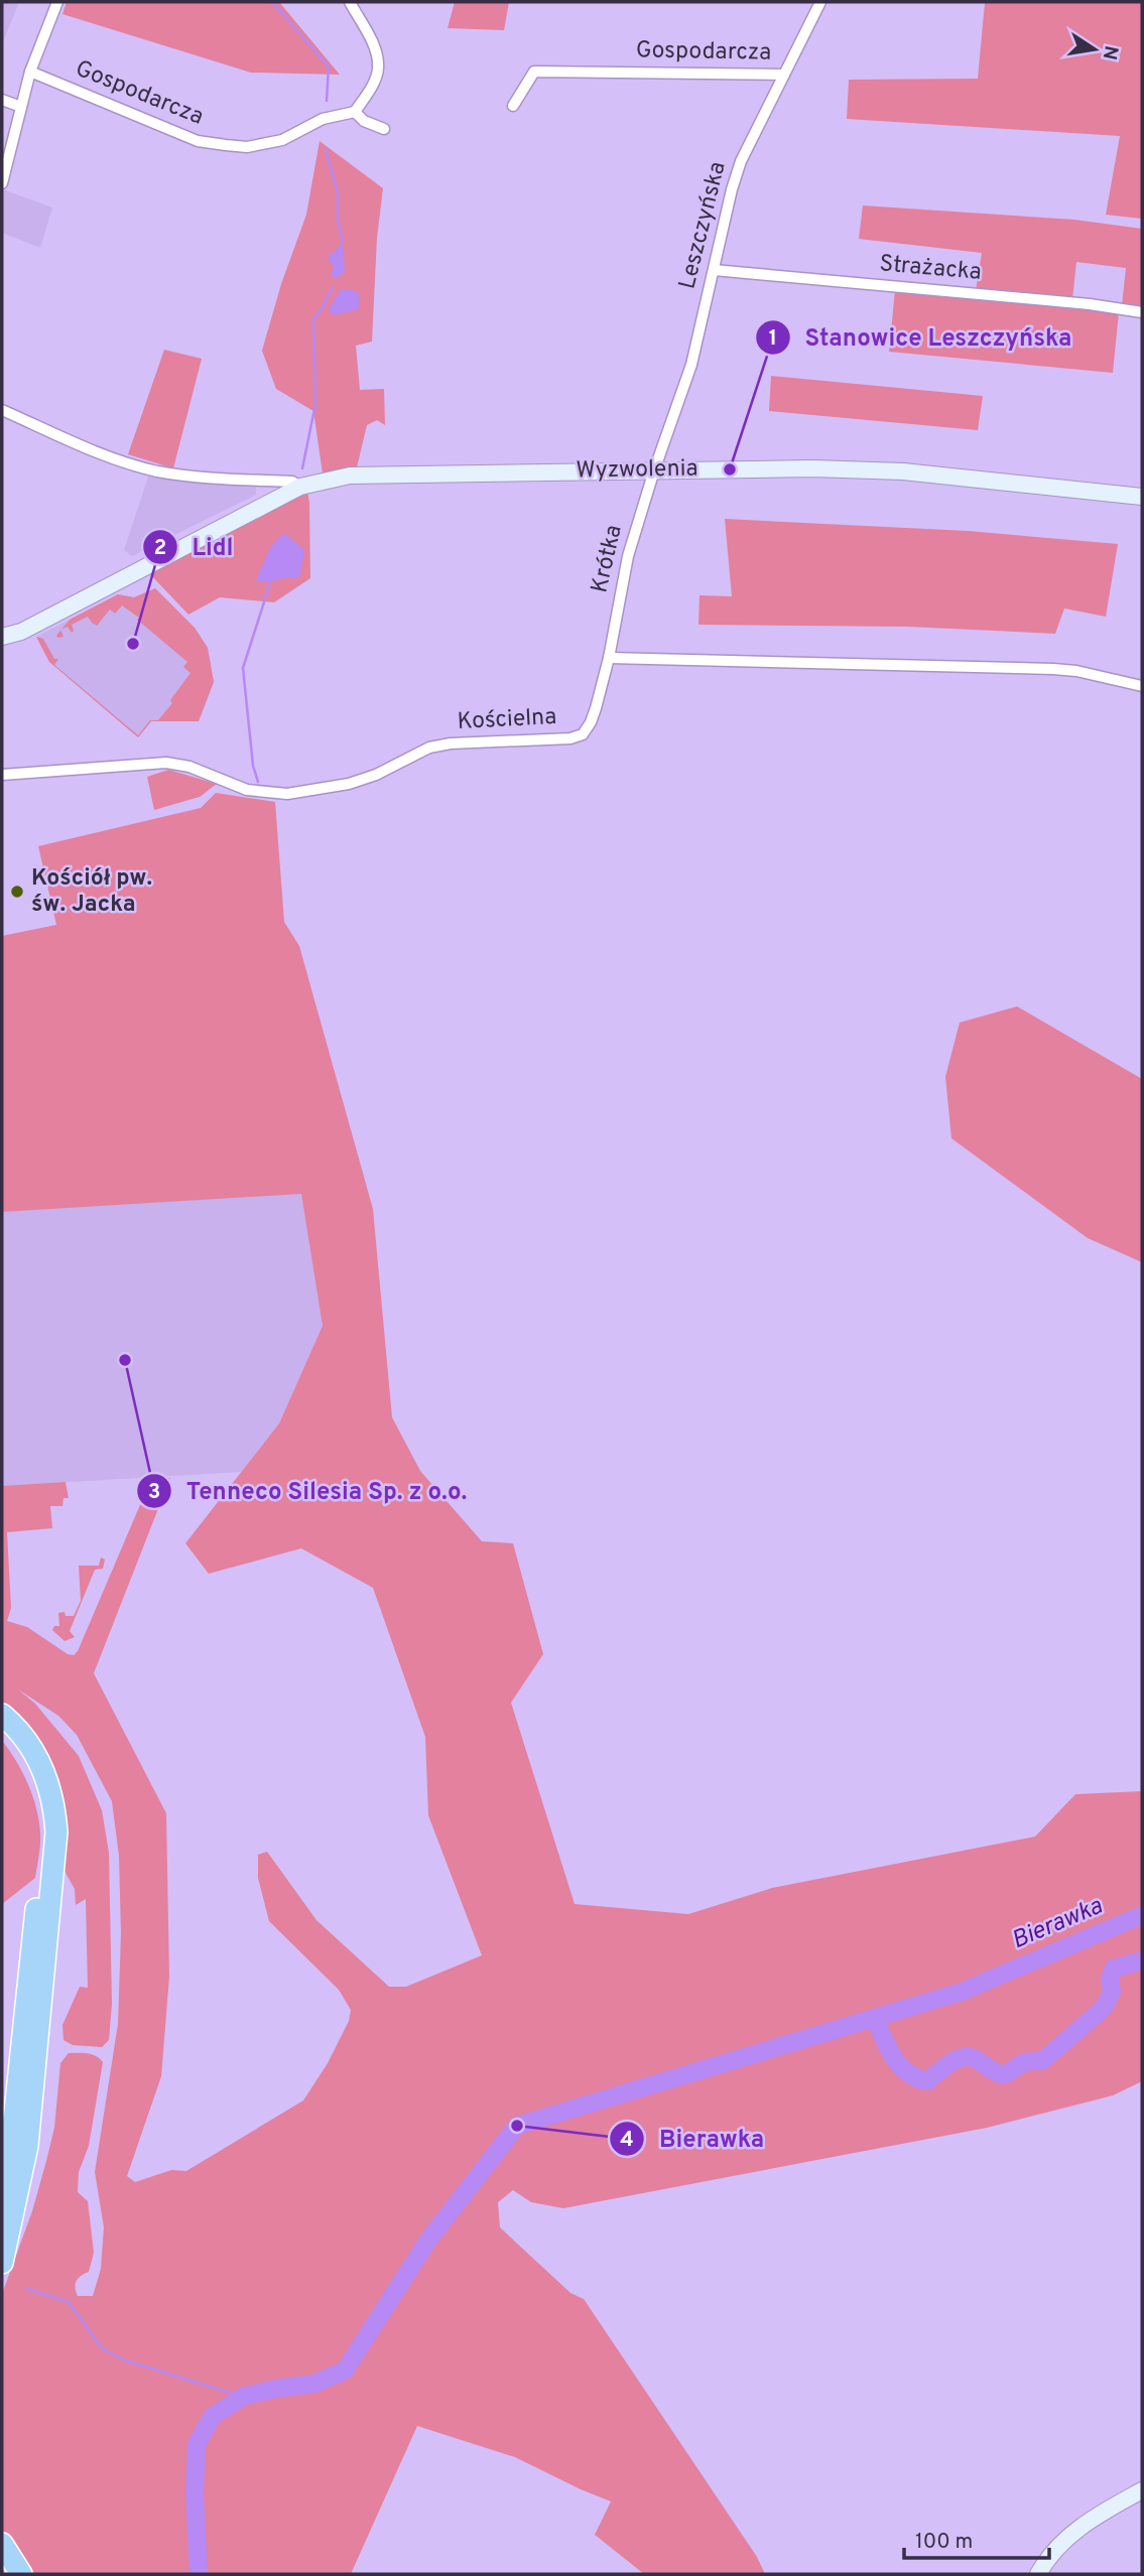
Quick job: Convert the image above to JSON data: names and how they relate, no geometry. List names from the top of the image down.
{
  "streets": {
    "main road": ["Wyzwolenia"],
    "street": [
      "Gospodarcza",
      "Leszczyńska",
      "Strażacka",
      "Krótka",
      "Kościelna"
    ]
  },
  "crossings": [
    ["Gospodarcza", "Leszczyńska"],
    ["Leszczyńska", "Strażacka"],
    ["Leszczyńska", "Wyzwolenia"],
    ["Leszczyńska", "Krótka"],
    ["Wyzwolenia", "Krótka"],
    ["Krótka", "Kościelna"]
  ],
  "water": ["Bierawka"],
  "places": [
    "Stanowice Leszczyńska",
    "Lidl",
    "Kościół pw. św. Jacka",
    "Tenneco Silesia Sp. z o.o.",
    "Bierawka"
  ],
  "scale_bar": "100 m",
  "north": "right"
}
